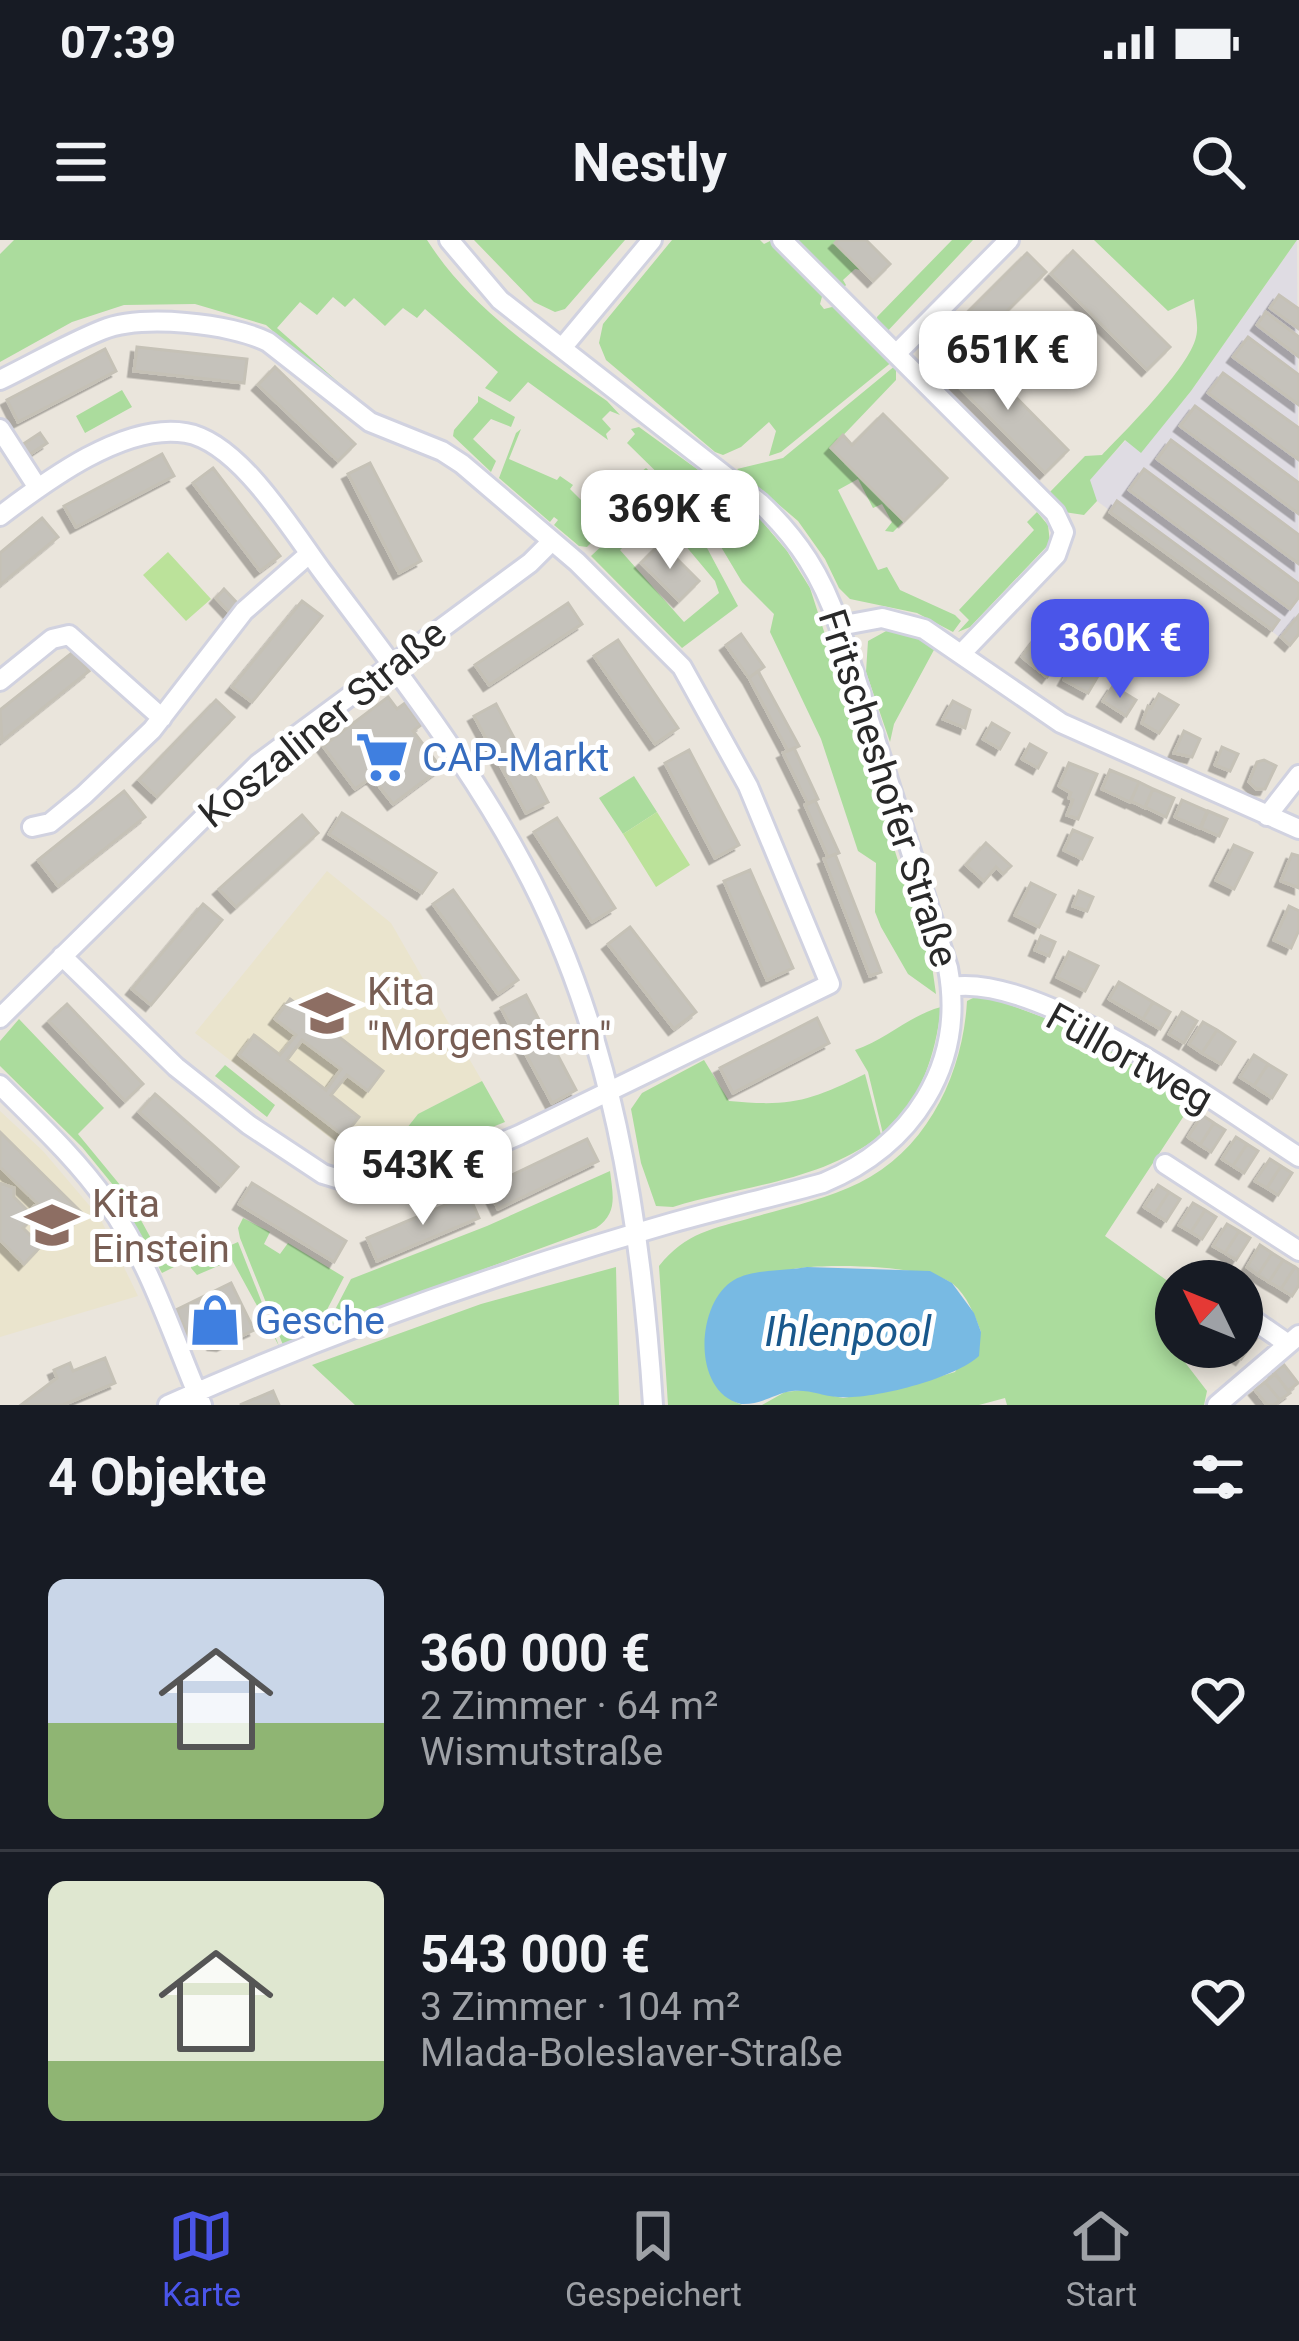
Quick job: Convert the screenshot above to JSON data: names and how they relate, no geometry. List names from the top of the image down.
{
  "streets": {
    "street": ["Koszaliner Straße", "Fritscheshofer Straße", "Füllortweg"]
  },
  "crossings": [
    ["Fritscheshofer Straße", "Füllortweg"]
  ],
  "water": ["Ihlenpool"],
  "places": {
    "supermarket": ["CAP-Markt"],
    "school or university": ["Kita \"Morgenstern\"", "Kita Einstein"],
    "shop": ["Gesche"]
  },
  "north": "top left",
  "page": {
    "status": "07:39",
    "header": "Nestly",
    "price": [
      "651K €",
      "369K €",
      "360K €",
      "543K €"
    ],
    "heading": "4 Objekte",
    "list": [
      {
        "name": "360 000 €",
        "note": "2 Zimmer · 64 m² · Wismutstraße"
      },
      {
        "name": "543 000 €",
        "note": "3 Zimmer · 104 m² · Mlada-Boleslaver-Straße"
      }
    ],
    "tabs": ["Karte", "Gespeichert", "Start"]
  }
}
